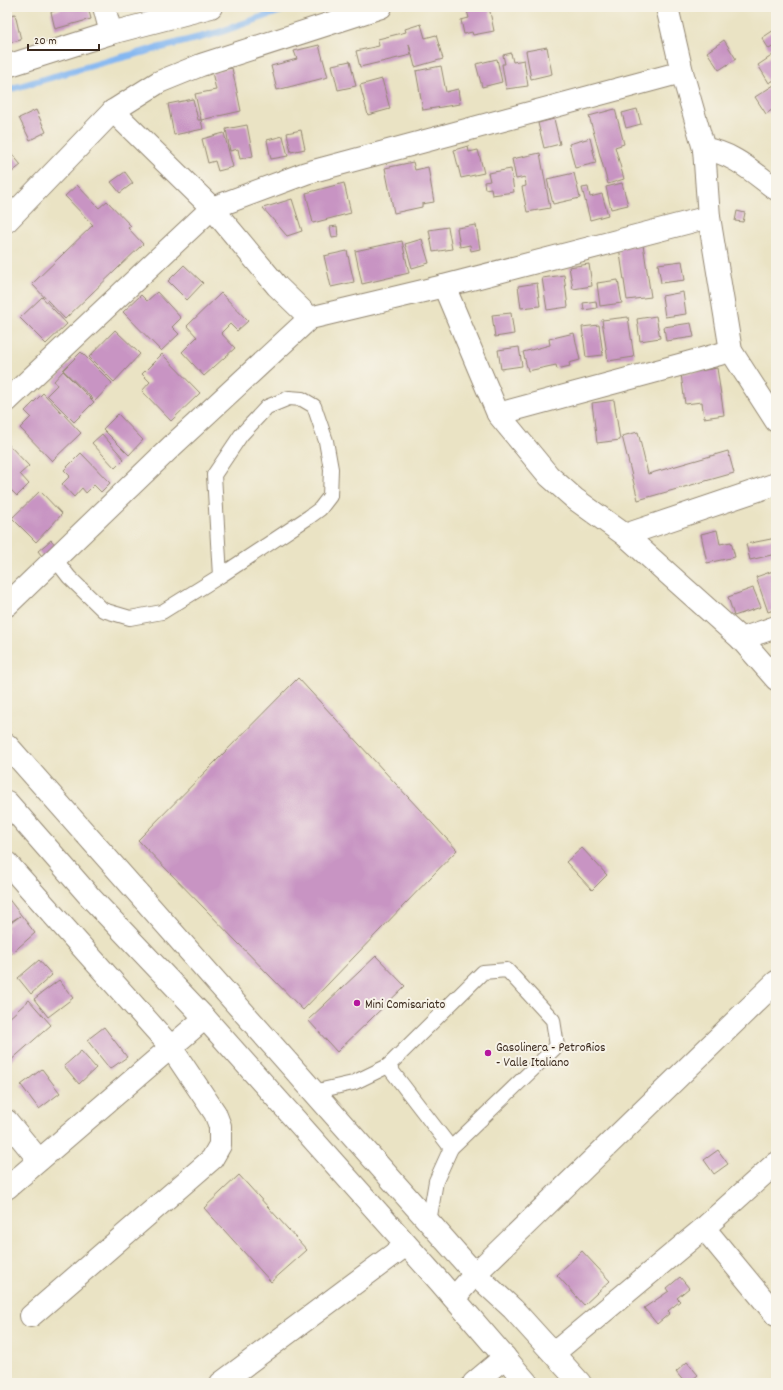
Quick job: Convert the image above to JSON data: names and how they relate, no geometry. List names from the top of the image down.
{
  "places": ["Mini Comisariato", "Gasolinera - PetroRios - Valle Italiano"],
  "scale_bar": "20 m"
}
